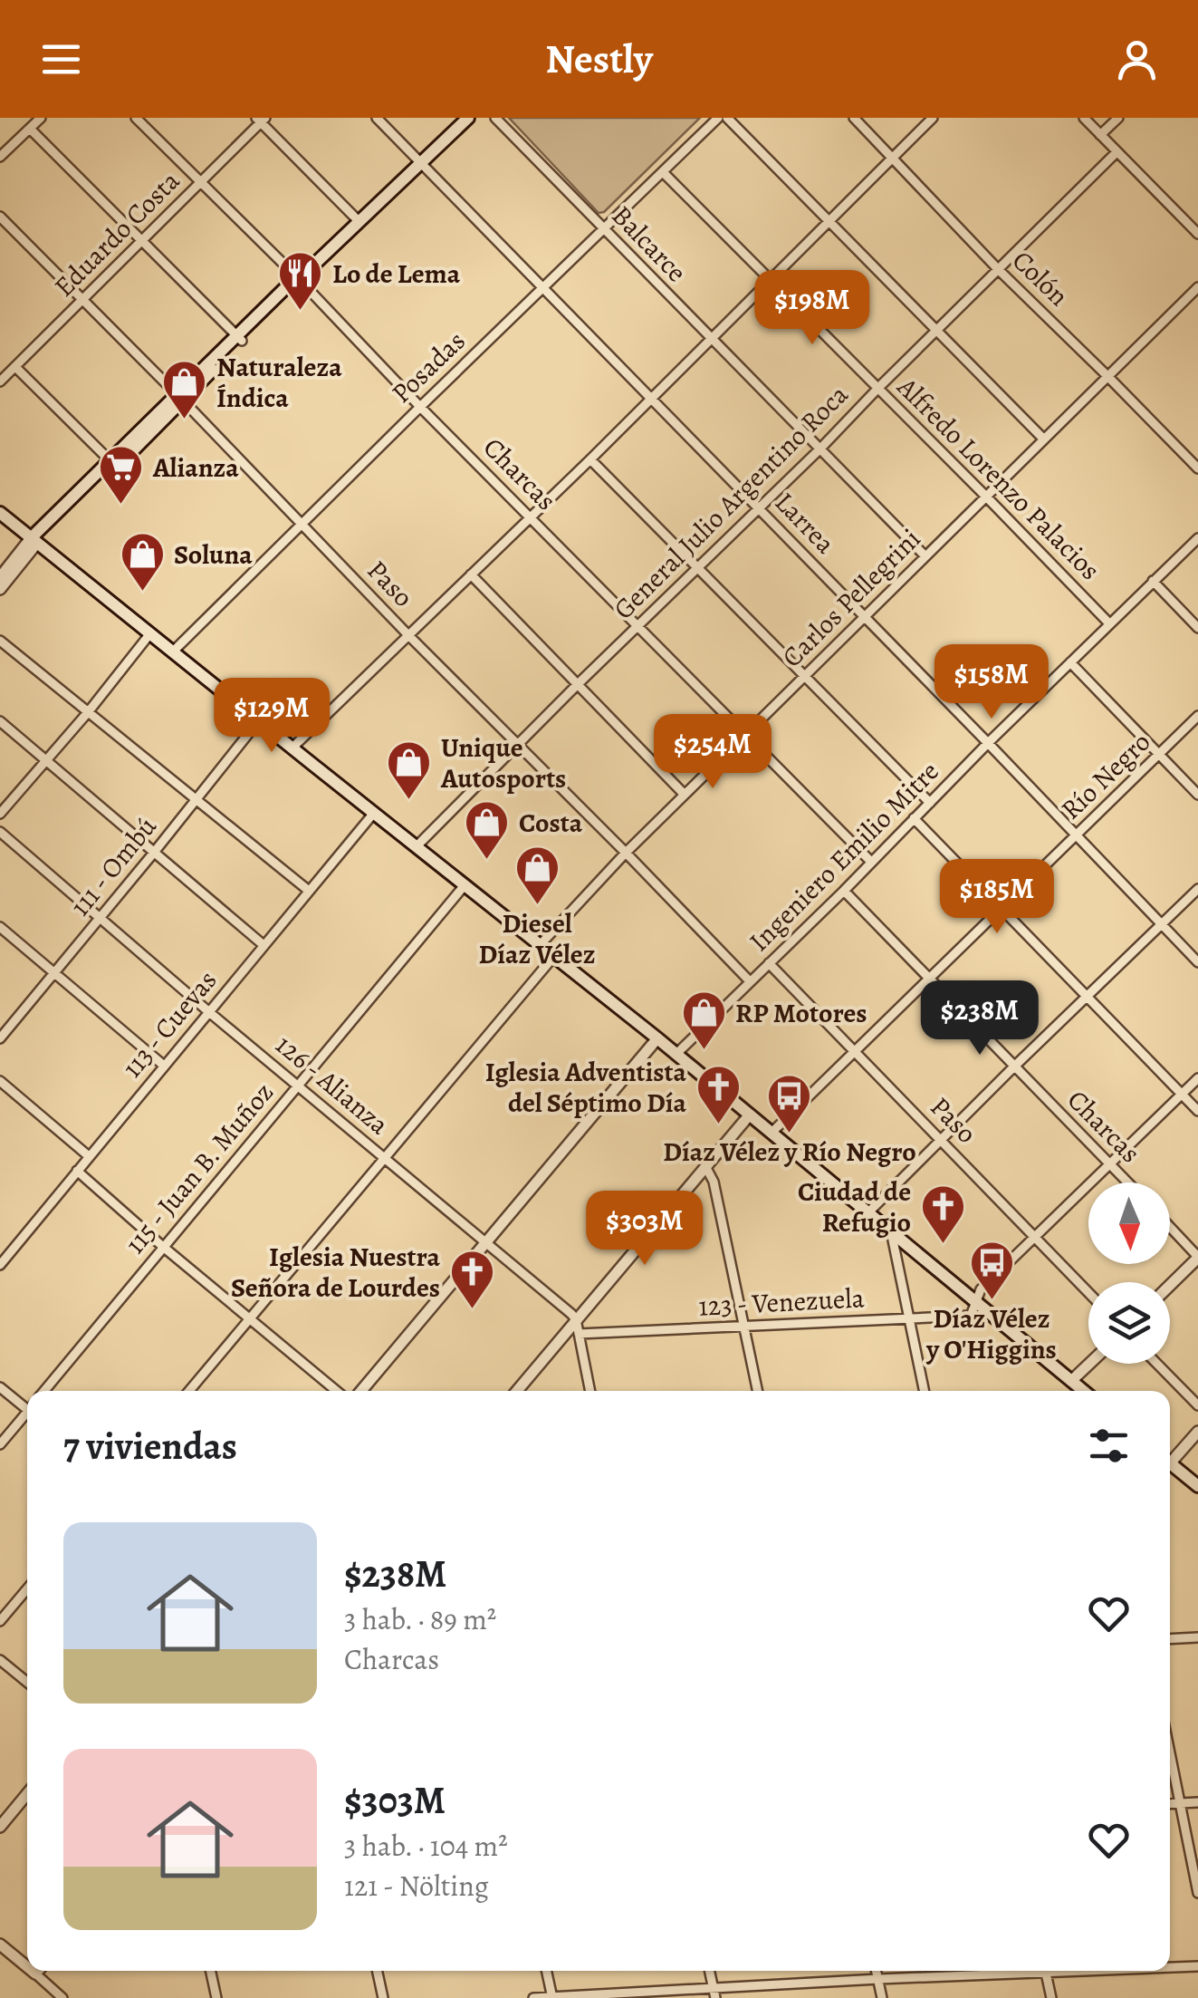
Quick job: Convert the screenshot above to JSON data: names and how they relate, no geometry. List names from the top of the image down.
{
  "streets": {
    "street": [
      "Eduardo Costa",
      "Balcarce",
      "Colón",
      "Posadas",
      "Charcas",
      "Alfredo Lorenzo Palacios",
      "General Julio Argentino Roca",
      "Larrea",
      "Paso",
      "Carlos Pellegrini",
      "Río Negro",
      "Ingeniero Emilio Mitre",
      "111 - Ombú",
      "113 - Cuevas",
      "126 - Alianza",
      "115 - Juan B. Muñoz",
      "123 - Venezuela"
    ]
  },
  "crossings": [
    ["Eduardo Costa", "Charcas"],
    ["Eduardo Costa", "Paso"],
    ["Balcarce", "Posadas"],
    ["Balcarce", "General Julio Argentino Roca"],
    ["Balcarce", "Carlos Pellegrini"],
    ["Colón", "General Julio Argentino Roca"],
    ["Colón", "Carlos Pellegrini"],
    ["Posadas", "Charcas"],
    ["Posadas", "Alfredo Lorenzo Palacios"],
    ["Posadas", "Larrea"],
    ["Posadas", "Paso"],
    ["Charcas", "General Julio Argentino Roca"],
    ["Charcas", "Carlos Pellegrini"],
    ["Charcas", "Río Negro"],
    ["Charcas", "Ingeniero Emilio Mitre"],
    ["Alfredo Lorenzo Palacios", "General Julio Argentino Roca"],
    ["Alfredo Lorenzo Palacios", "Carlos Pellegrini"],
    ["Alfredo Lorenzo Palacios", "Ingeniero Emilio Mitre"],
    ["General Julio Argentino Roca", "Larrea"],
    ["General Julio Argentino Roca", "Paso"],
    ["Larrea", "Carlos Pellegrini"],
    ["Larrea", "Río Negro"],
    ["Larrea", "Ingeniero Emilio Mitre"],
    ["Paso", "Carlos Pellegrini"],
    ["Paso", "Río Negro"],
    ["Paso", "Ingeniero Emilio Mitre"],
    ["111 - Ombú", "126 - Alianza"],
    ["113 - Cuevas", "126 - Alianza"],
    ["126 - Alianza", "115 - Juan B. Muñoz"]
  ],
  "places": {
    "restaurant": ["Lo de Lema"],
    "shop": [
      "Naturaleza Índica",
      "Soluna",
      "Unique Autosports",
      "Costa",
      "Diesel Díaz Vélez",
      "RP Motores"
    ],
    "supermarket": ["Alianza"],
    "church": ["Iglesia Adventista del Séptimo Día", "Ciudad de Refugio", "Iglesia Nuestra Señora de Lourdes"],
    "bus stop": ["Díaz Vélez y Río Negro", "Díaz Vélez y O'Higgins"]
  },
  "north": "bottom",
  "page": {
    "header": "Nestly",
    "price": [
      "$198M",
      "$158M",
      "$129M",
      "$254M",
      "$185M",
      "$238M",
      "$303M"
    ],
    "heading": "7 viviendas",
    "list": [
      {
        "name": "$238M",
        "note": "3 hab. · 89 m² · Charcas"
      },
      {
        "name": "$303M",
        "note": "3 hab. · 104 m² · 121 - Nölting"
      }
    ]
  }
}
